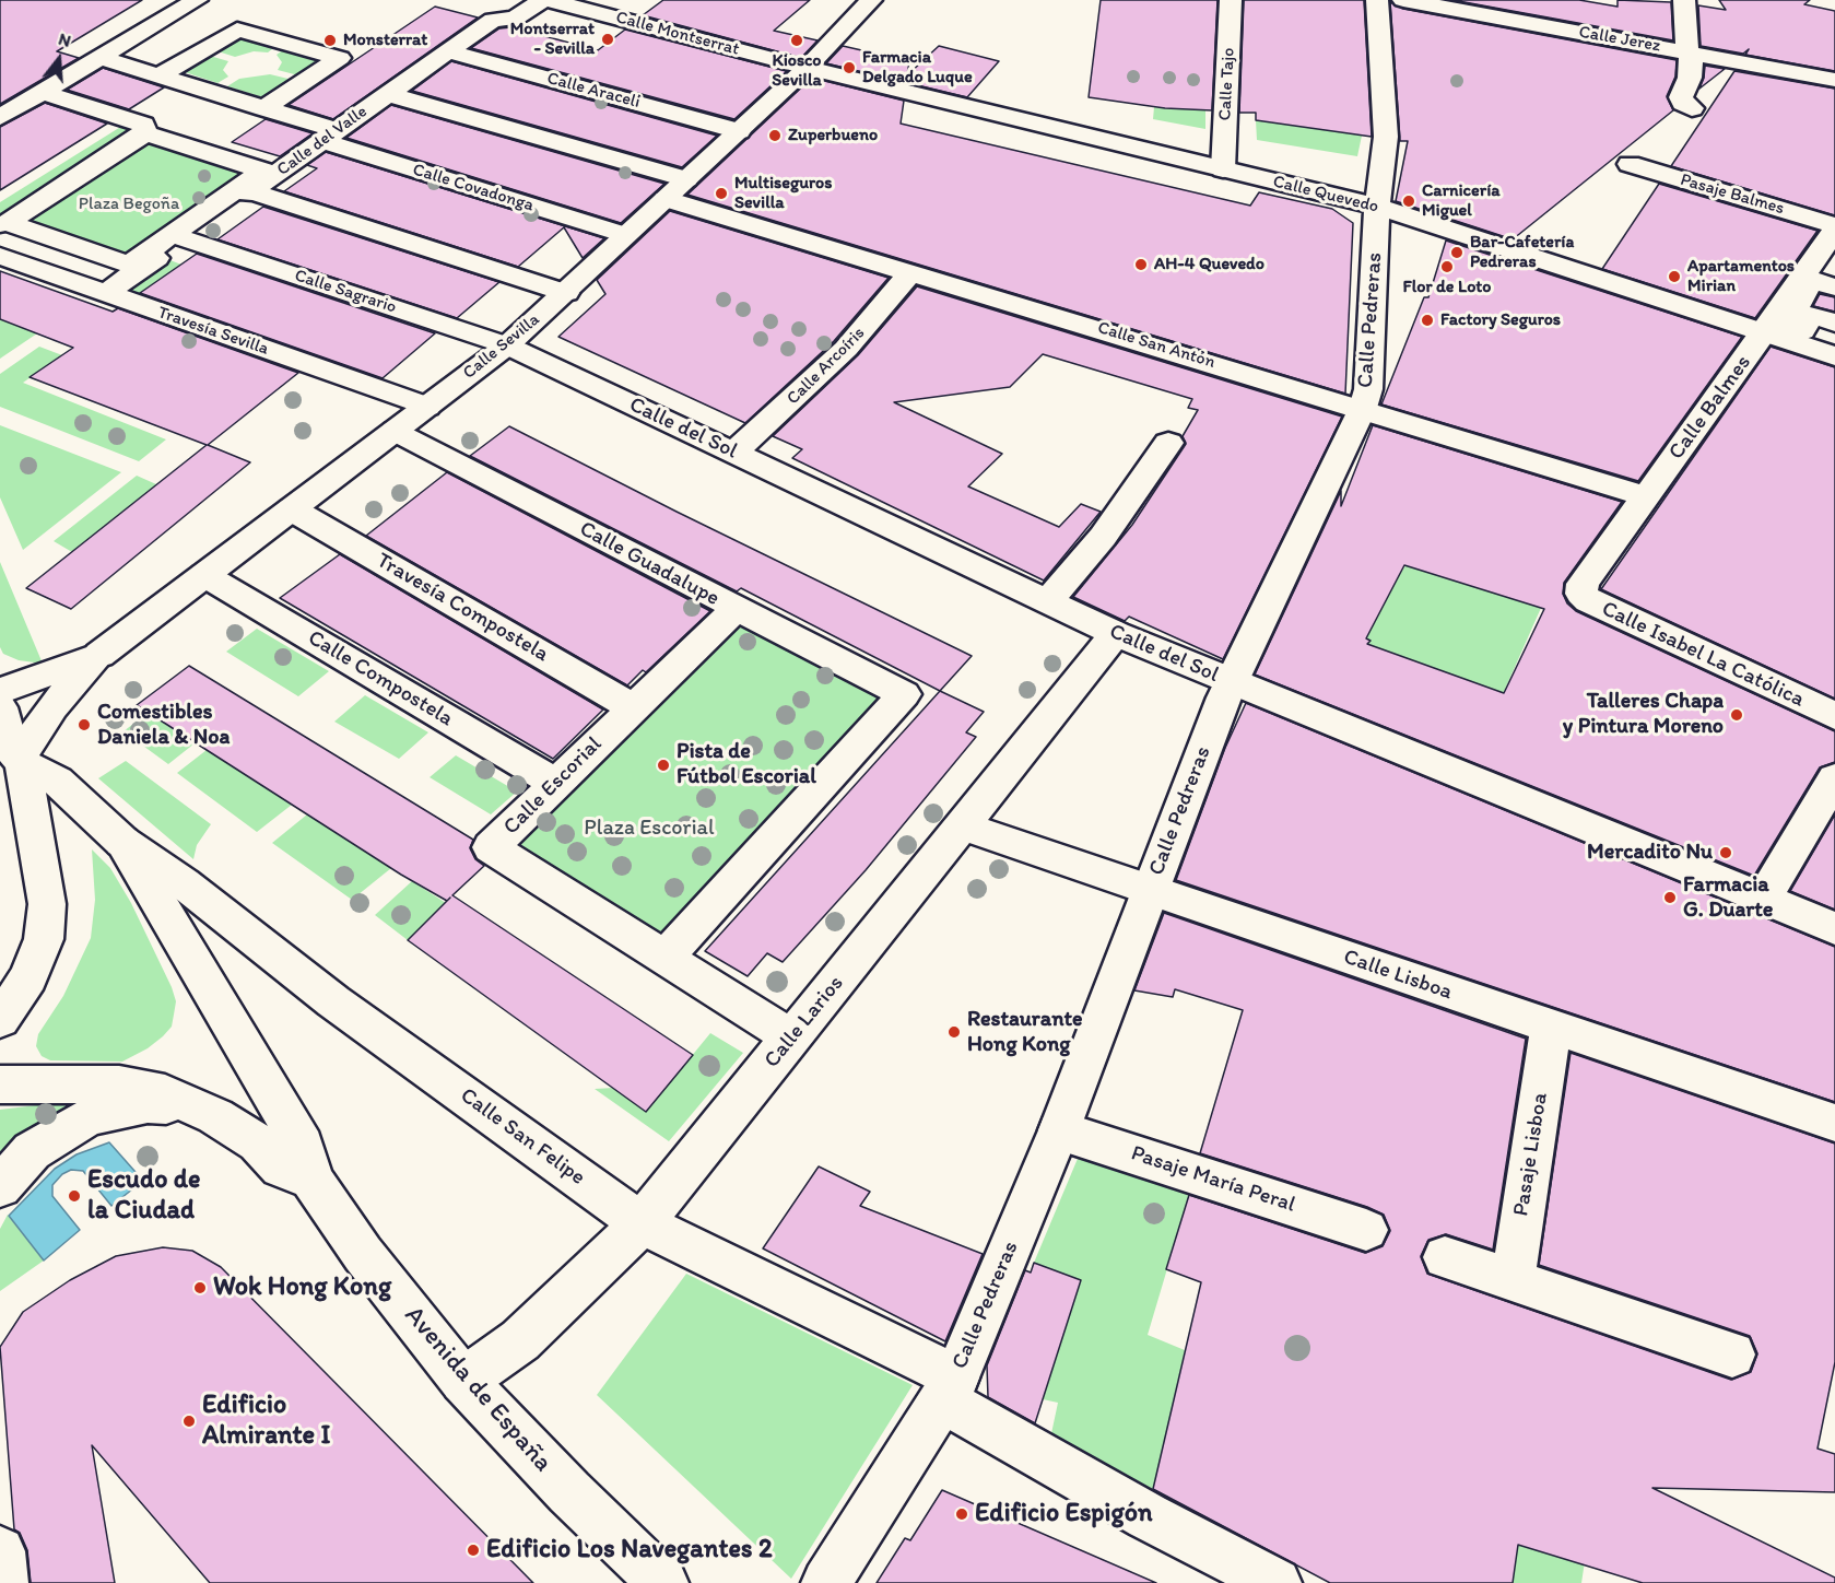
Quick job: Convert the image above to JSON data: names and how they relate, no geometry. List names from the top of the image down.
{
  "streets": {
    "main road": [
      "Calle Montserrat",
      "Calle Jerez",
      "Calle Tajo",
      "Calle Araceli",
      "Calle del Valle",
      "Calle Covadonga",
      "Calle Quevedo",
      "Pasaje Balmes",
      "Calle Sagrario",
      "Calle Pedreras",
      "Travesía Sevilla",
      "Calle San Antón",
      "Calle Sevilla",
      "Calle Arcoíris",
      "Calle Balmes",
      "Calle del Sol",
      "Calle Guadalupe",
      "Travesía Compostela",
      "Calle Isabel La Católica",
      "Calle Compostela",
      "Calle Escorial",
      "Calle Lisboa",
      "Calle Larios",
      "Calle San Felipe",
      "Pasaje Lisboa",
      "Pasaje María Peral",
      "Avenida de España"
    ]
  },
  "crossings": [
    ["Calle Montserrat", "Calle Quevedo"],
    ["Calle Montserrat", "Calle Sevilla"],
    ["Calle Tajo", "Calle Quevedo"],
    ["Calle Araceli", "Calle del Valle"],
    ["Calle Araceli", "Calle Sevilla"],
    ["Calle del Valle", "Calle Covadonga"],
    ["Calle del Valle", "Calle Sagrario"],
    ["Calle del Valle", "Travesía Sevilla"],
    ["Calle Covadonga", "Calle Sevilla"],
    ["Calle Quevedo", "Calle Pedreras"],
    ["Calle Quevedo", "Calle Sevilla"],
    ["Calle Quevedo", "Calle Balmes"],
    ["Pasaje Balmes", "Calle Balmes"],
    ["Calle Sagrario", "Calle Sevilla"],
    ["Calle Sagrario", "Calle del Sol"],
    ["Calle Pedreras", "Calle San Antón"],
    ["Calle Pedreras", "Calle del Sol"],
    ["Calle Pedreras", "Calle Lisboa"],
    ["Calle Pedreras", "Calle San Felipe"],
    ["Calle Pedreras", "Pasaje María Peral"],
    ["Travesía Sevilla", "Calle Sevilla"],
    ["Calle San Antón", "Calle Sevilla"],
    ["Calle San Antón", "Calle Arcoíris"],
    ["Calle San Antón", "Calle Balmes"],
    ["Calle Sevilla", "Calle del Sol"],
    ["Calle Sevilla", "Calle Guadalupe"],
    ["Calle Sevilla", "Travesía Compostela"],
    ["Calle Sevilla", "Calle Compostela"],
    ["Calle Arcoíris", "Calle del Sol"],
    ["Calle Balmes", "Calle Isabel La Católica"],
    ["Calle del Sol", "Calle Larios"],
    ["Calle Guadalupe", "Calle Escorial"],
    ["Travesía Compostela", "Calle Escorial"],
    ["Calle Compostela", "Calle Escorial"],
    ["Calle Escorial", "Calle Larios"],
    ["Calle Lisboa", "Calle Larios"],
    ["Calle Lisboa", "Pasaje Lisboa"],
    ["Calle Larios", "Calle San Felipe"],
    ["Calle Larios", "Avenida de España"]
  ],
  "parks": ["Plaza Begoña", "Plaza Escorial"],
  "places": [
    "Montserrat - Sevilla",
    "Monsterrat",
    "Kiosco Sevilla",
    "Farmacia Delgado Luque",
    "Zuperbueno",
    "Multiseguros Sevilla",
    "Carnicería Miguel",
    "Bar-Cafetería Pedreras",
    "AH-4 Quevedo",
    "Flor de Loto",
    "Apartamentos Mirian",
    "Factory Seguros",
    "Talleres Chapa y Pintura Moreno",
    "Comestibles Daniela & Noa",
    "Pista de Fútbol Escorial",
    "Mercadito Nu",
    "Farmacia G. Duarte",
    "Restaurante Hong Kong",
    "Escudo de la Ciudad",
    "Wok Hong Kong",
    "Edificio Almirante I",
    "Edificio Espigón",
    "Edificio Los Navegantes 2"
  ],
  "north": "top"
}
